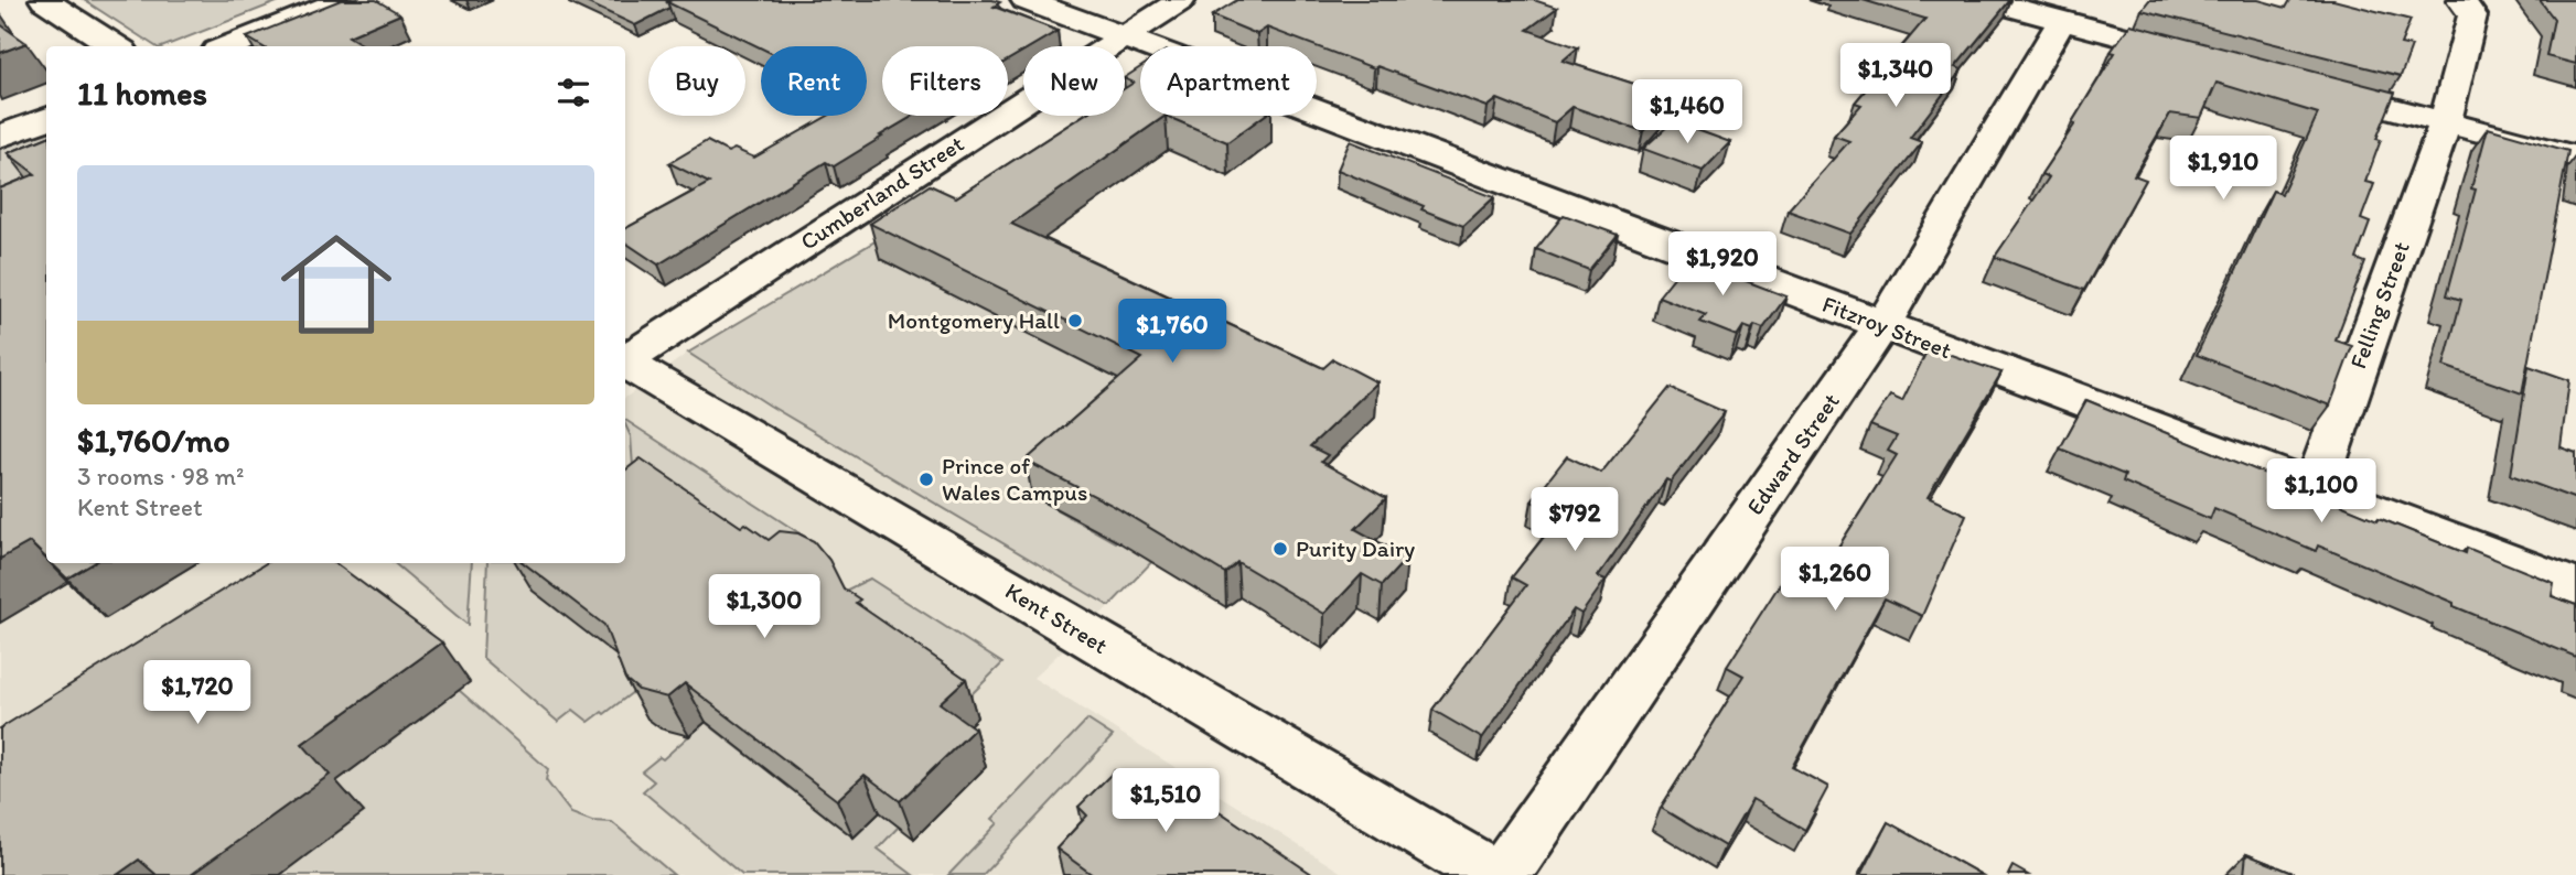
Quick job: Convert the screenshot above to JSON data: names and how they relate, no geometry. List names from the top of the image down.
{
  "streets": {
    "street": [
      "Cumberland Street",
      "Felling Street",
      "Fitzroy Street",
      "Edward Street",
      "Kent Street"
    ]
  },
  "crossings": [
    ["Cumberland Street", "Fitzroy Street"],
    ["Felling Street", "Fitzroy Street"],
    ["Fitzroy Street", "Edward Street"]
  ],
  "places": ["Montgomery Hall", "Prince of Wales Campus", "Purity Dairy"],
  "page": {
    "price": [
      "$1,340",
      "$1,460",
      "$1,910",
      "$1,920",
      "$1,760",
      "$1,100",
      "$792",
      "$1,260",
      "$1,300",
      "$1,720",
      "$1,510"
    ],
    "chip": [
      "Buy",
      "Rent",
      "Filters",
      "New",
      "Apartment"
    ],
    "heading": "11 homes",
    "list": [
      {
        "name": "$1,760/mo",
        "note": "3 rooms · 98 m² · Kent Street"
      }
    ]
  }
}
